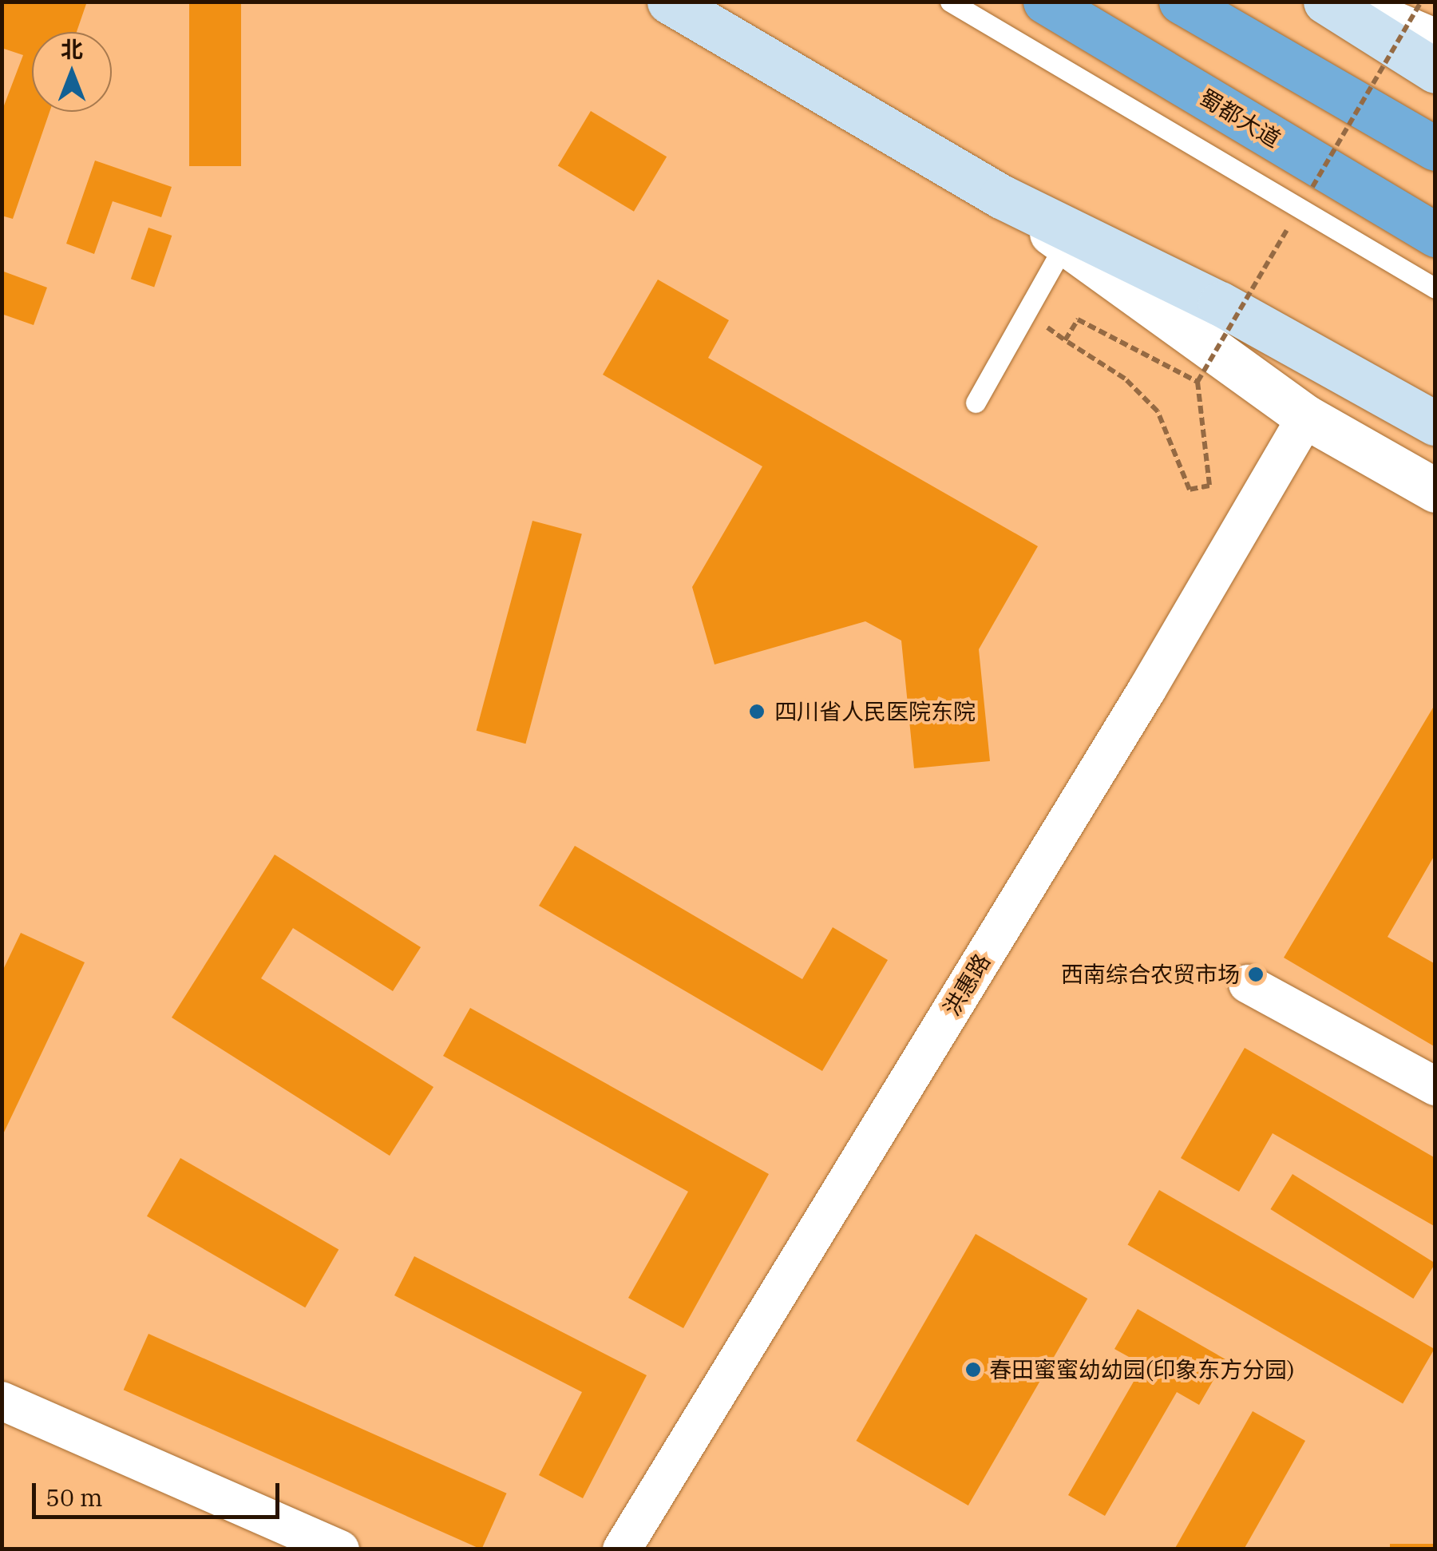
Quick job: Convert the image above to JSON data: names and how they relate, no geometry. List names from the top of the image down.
{
  "streets": {
    "highway": ["蜀都大道"],
    "street": ["洪惠路"]
  },
  "places": ["四川省人民医院东院", "西南综合农贸市场", "春田蜜蜜幼幼园(印象东方分园)"],
  "scale_bar": "50 m",
  "north": "top"
}
